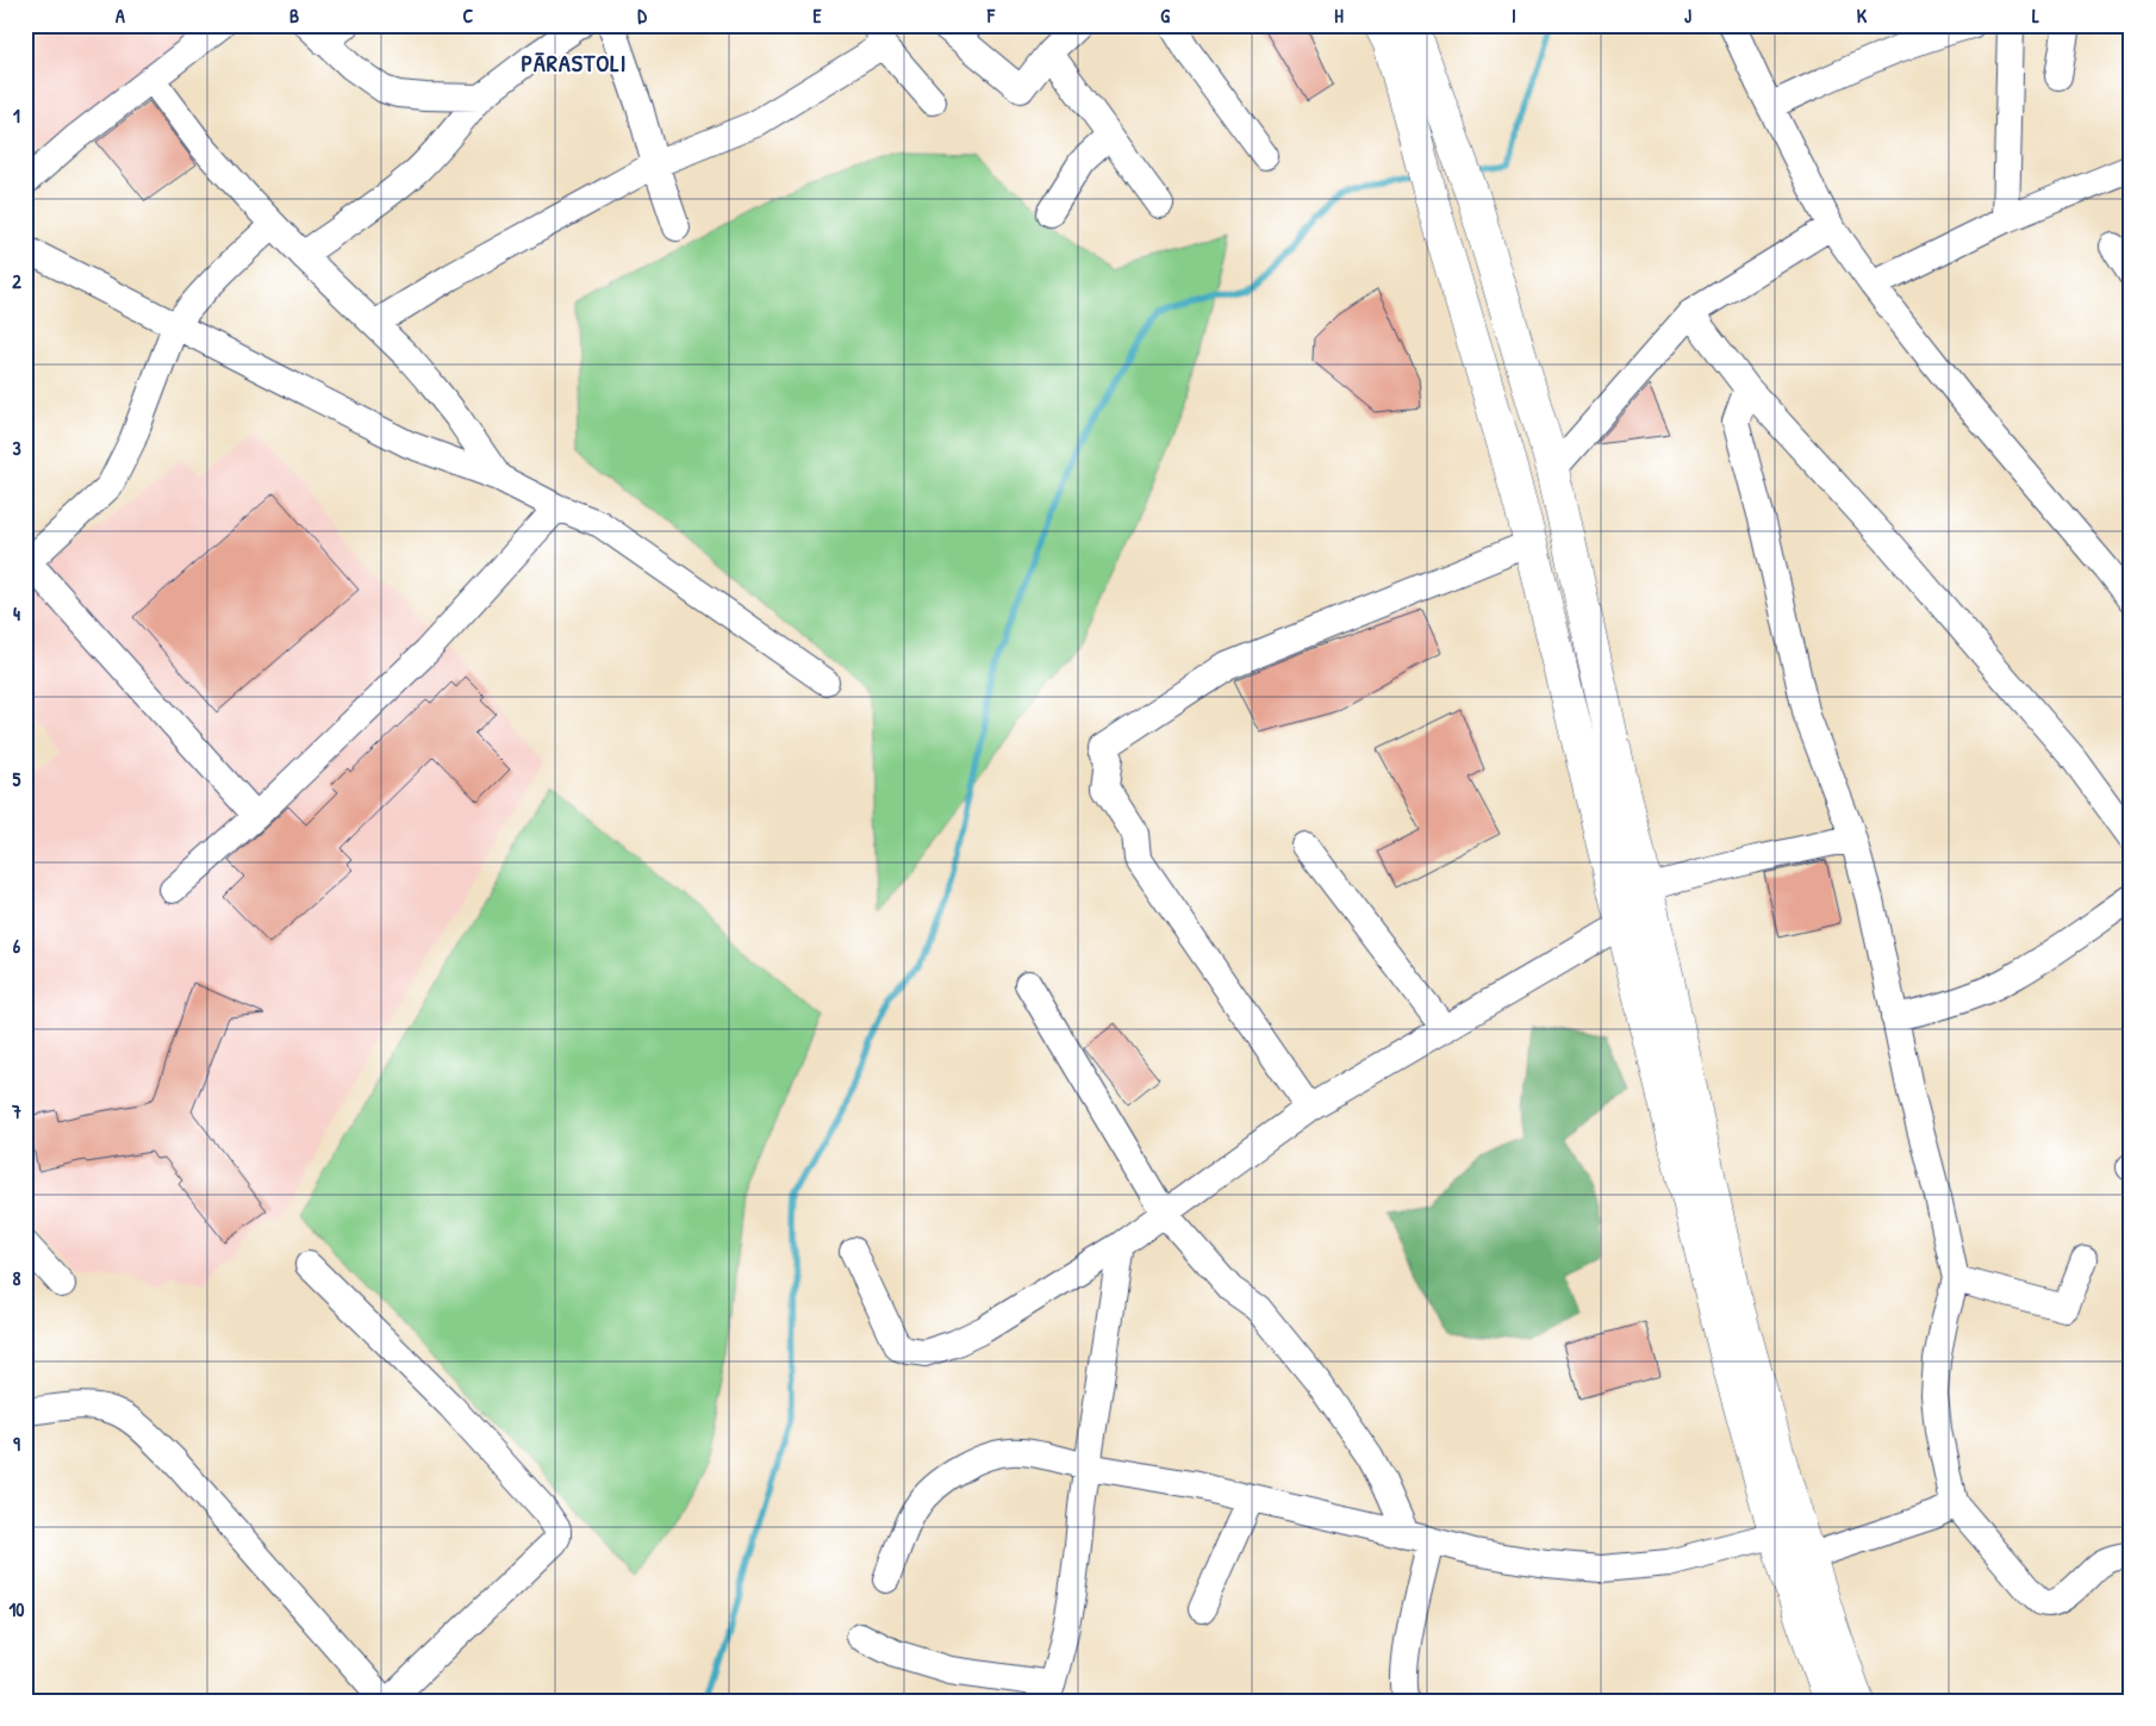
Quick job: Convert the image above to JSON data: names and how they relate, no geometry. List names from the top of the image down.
{
  "districts": ["PĀRASTOLI"],
  "grid": {
    "columns": [
      "A",
      "B",
      "C",
      "D",
      "E",
      "F",
      "G",
      "H",
      "I",
      "J",
      "K",
      "L"
    ],
    "rows": [
      "1",
      "2",
      "3",
      "4",
      "5",
      "6",
      "7",
      "8",
      "9",
      "10"
    ]
  }
}
